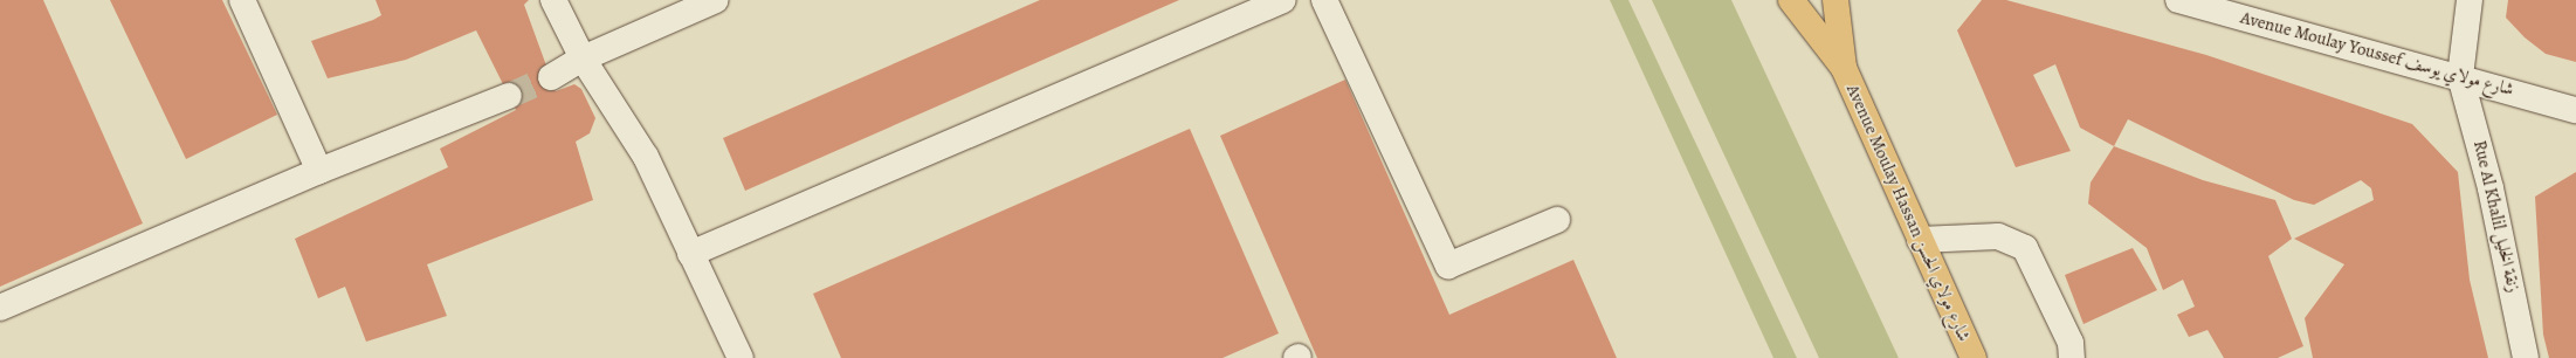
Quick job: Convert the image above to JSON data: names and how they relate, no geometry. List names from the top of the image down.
{
  "streets": {
    "main road": ["Avenue Moulay Hassan شارع مولاي الحسن"],
    "street": ["Avenue Moulay Youssef شارع مولاي يوسف", "Rue Al Khalil زنقة الخليل"]
  },
  "crossings": [
    ["Avenue Moulay Youssef شارع مولاي يوسف", "Rue Al Khalil زنقة الخليل"]
  ]
}
